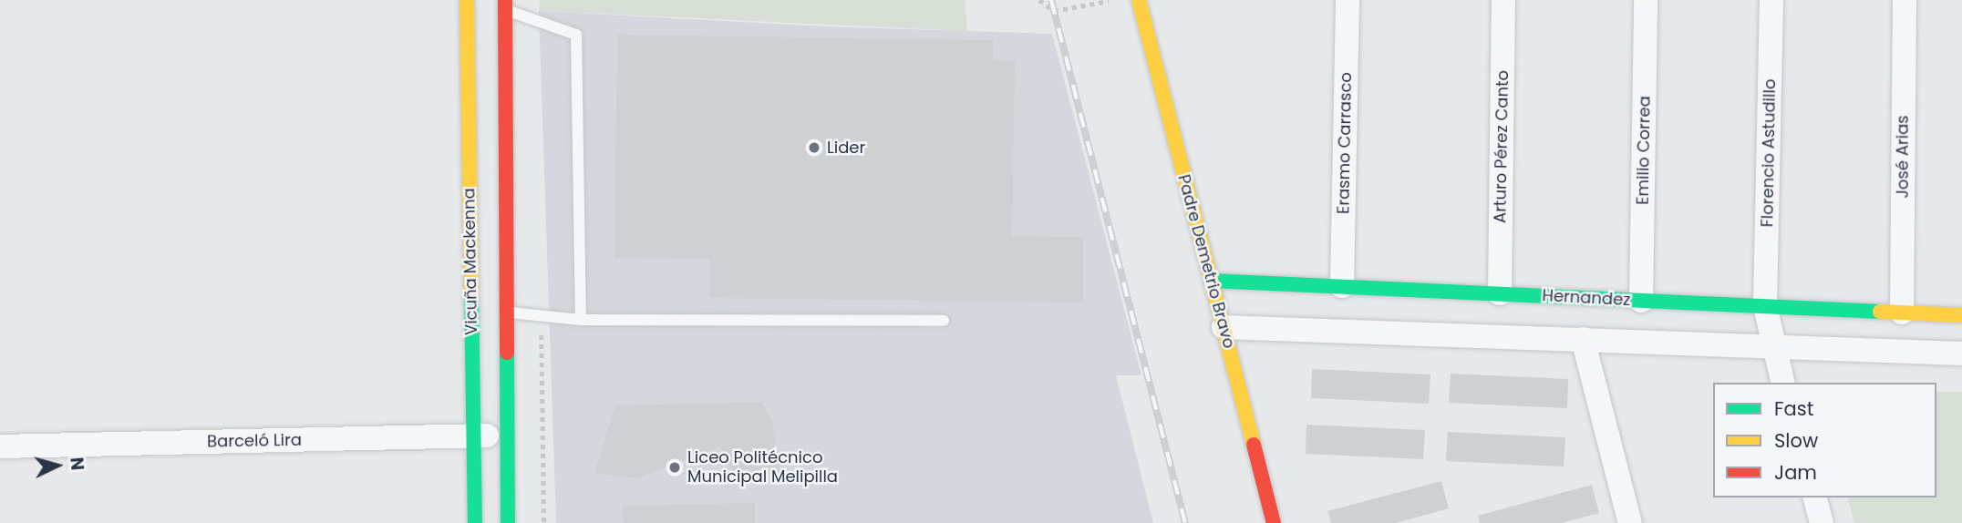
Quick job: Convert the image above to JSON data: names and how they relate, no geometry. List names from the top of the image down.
{
  "streets": {
    "street": [
      "Erasmo Carrasco",
      "Arturo Pérez Canto",
      "Emilio Correa",
      "Florencio Astudillo",
      "José Arias",
      "Vicuña Mackenna",
      "Padre Demetrio Bravo",
      "Hernandez",
      "Barceló Lira"
    ]
  },
  "crossings": [
    ["Erasmo Carrasco", "Hernandez"],
    ["Arturo Pérez Canto", "Hernandez"],
    ["Emilio Correa", "Hernandez"],
    ["Florencio Astudillo", "Hernandez"],
    ["José Arias", "Hernandez"],
    ["Vicuña Mackenna", "Barceló Lira"],
    ["Padre Demetrio Bravo", "Hernandez"]
  ],
  "places": ["Lider", "Liceo Politécnico Municipal Melipilla"],
  "legend": ["Fast", "Slow", "Jam"],
  "north": "right"
}
